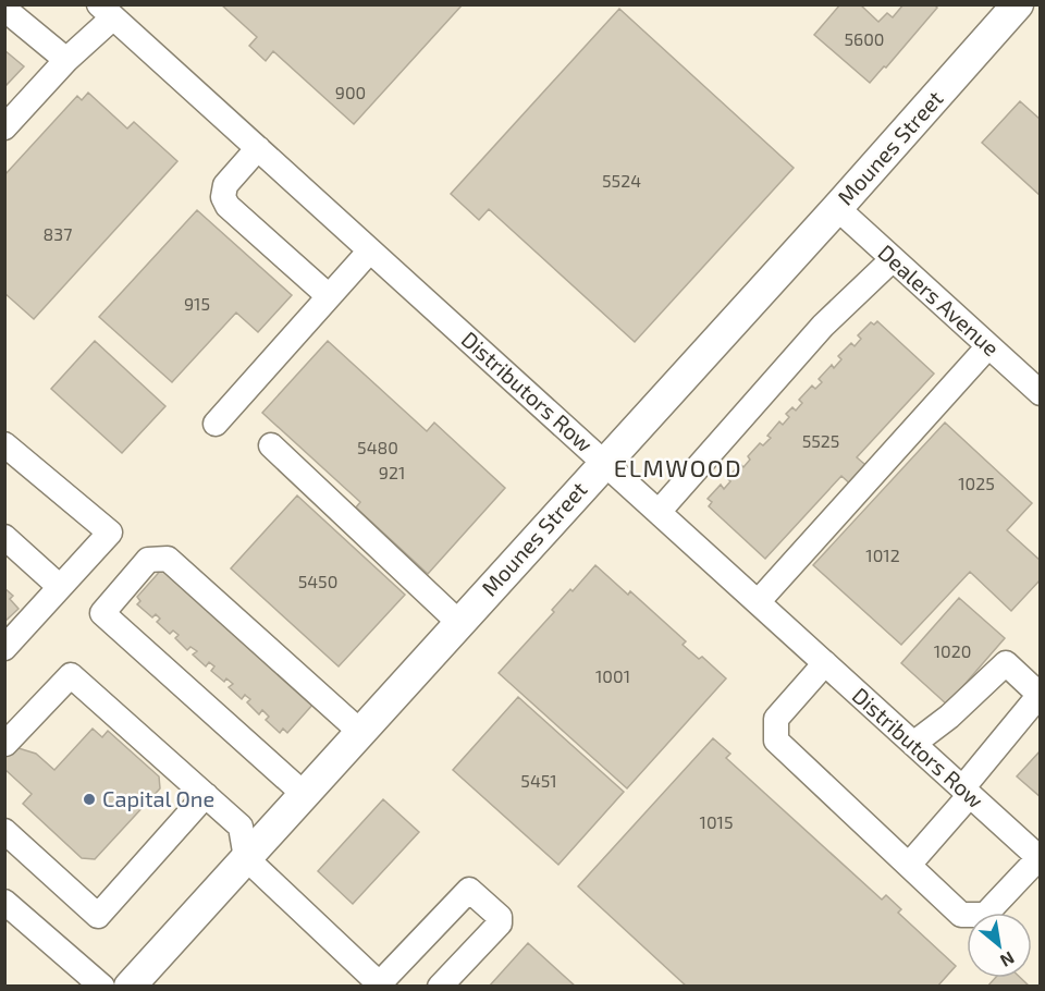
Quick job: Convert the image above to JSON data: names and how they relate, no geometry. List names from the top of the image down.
{
  "streets": {
    "main road": ["Mounes Street"],
    "street": ["Dealers Avenue", "Distributors Row"]
  },
  "crossings": [
    ["Mounes Street", "Dealers Avenue"],
    ["Mounes Street", "Distributors Row"]
  ],
  "districts": ["ELMWOOD"],
  "places": ["Capital One"],
  "house_numbers": [
    "5600",
    "900",
    "5524",
    "837",
    "915",
    "5525",
    "5480",
    "921",
    "1025",
    "1012",
    "5450",
    "1020",
    "1001",
    "5451",
    "1015"
  ],
  "north": "bottom right"
}
